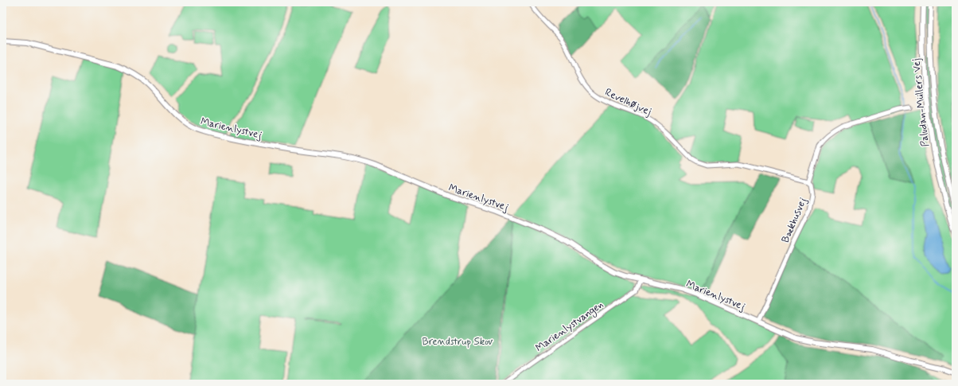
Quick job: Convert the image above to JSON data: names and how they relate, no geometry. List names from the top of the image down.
{
  "streets": {
    "street": [
      "Revelhøjvej",
      "Paludan-Müllers Vej",
      "Marienlystvej",
      "Bækhusvej",
      "Marienlystvangen"
    ]
  },
  "crossings": [
    ["Revelhøjvej", "Bækhusvej"],
    ["Marienlystvej", "Bækhusvej"],
    ["Marienlystvej", "Marienlystvangen"]
  ],
  "parks": ["Brendstrup Skov"]
}
